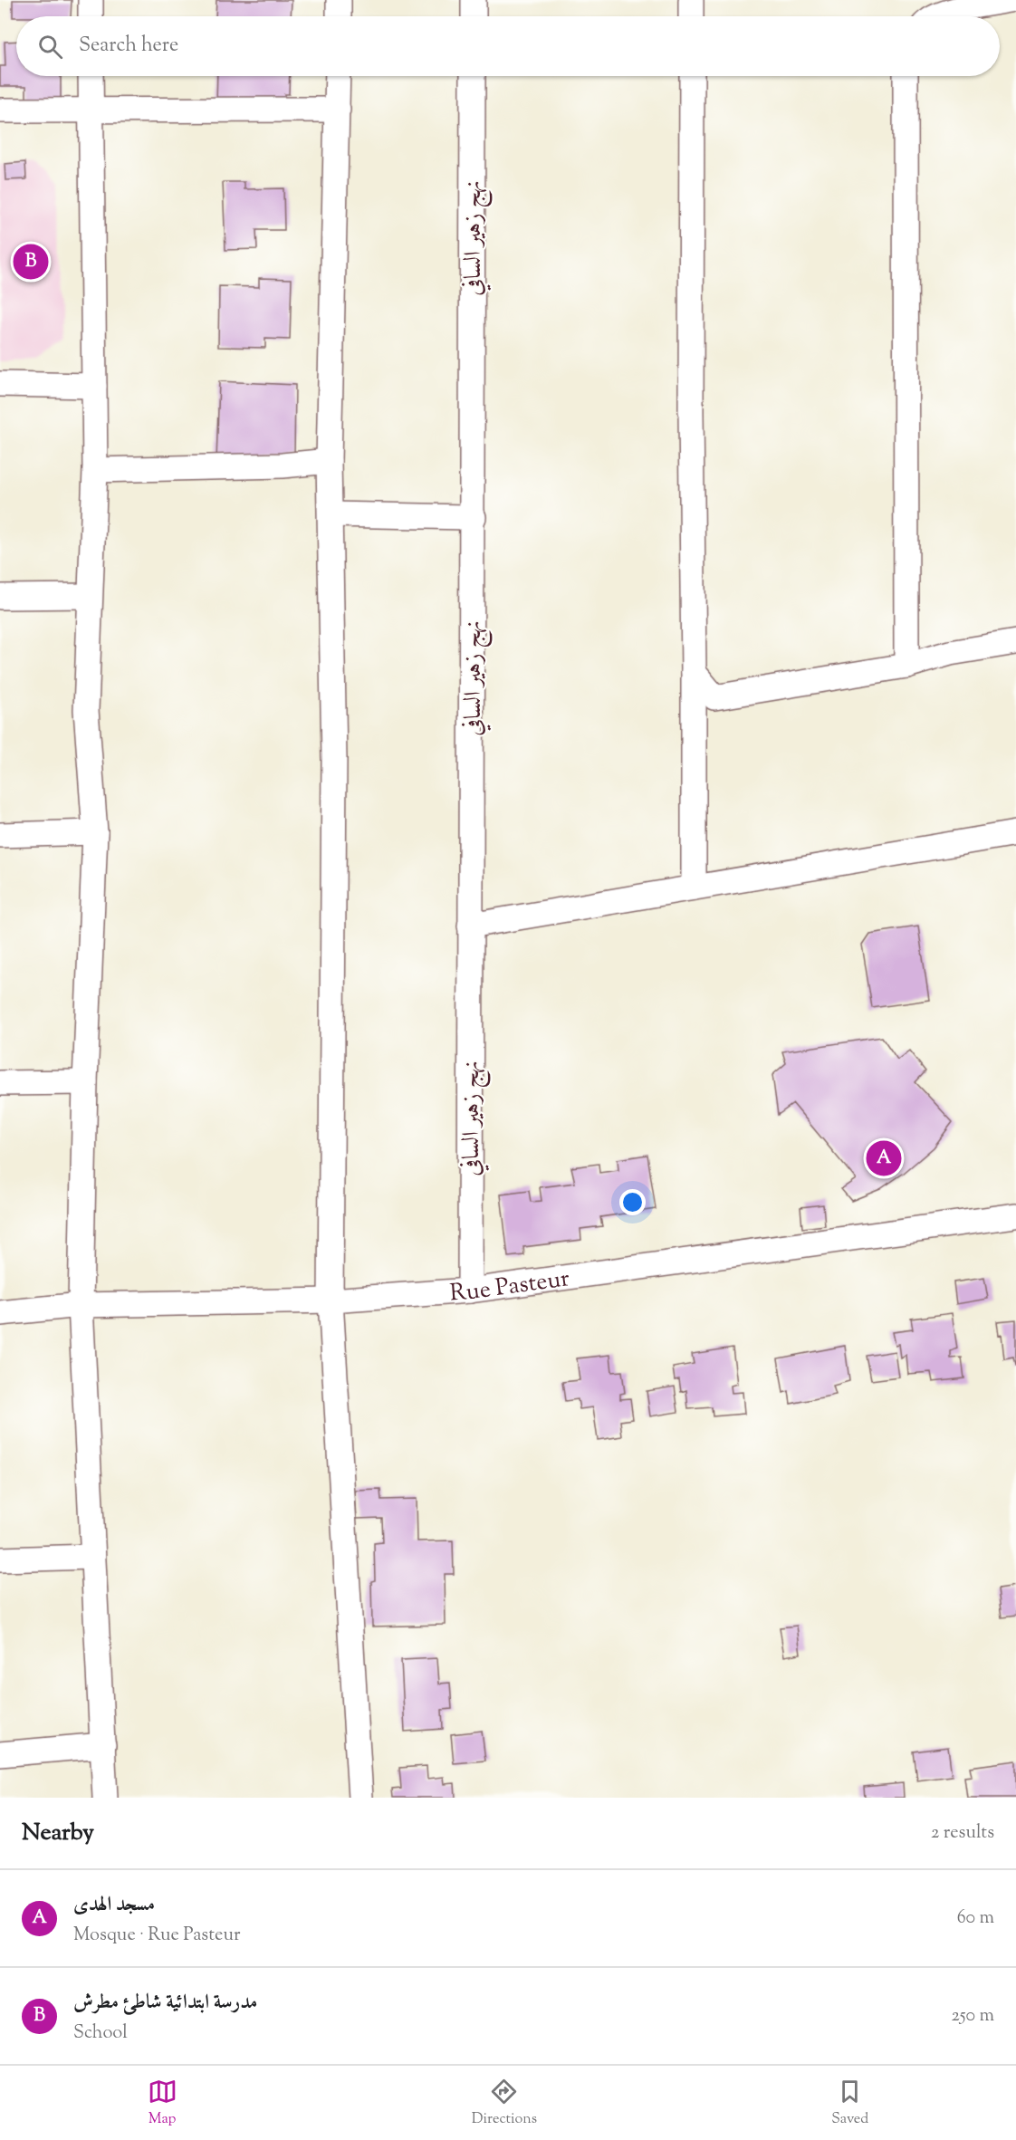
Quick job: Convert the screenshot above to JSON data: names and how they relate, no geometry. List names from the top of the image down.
{
  "streets": {
    "street": ["نهج زهير السافي", "Rue Pasteur"]
  },
  "crossings": [
    ["نهج زهير السافي", "Rue Pasteur"]
  ],
  "page": {
    "search": "Search here",
    "pins": ["B", "A"],
    "heading": ["Nearby", "2 results"],
    "list": [
      {
        "mark": "A",
        "name": "مسجد الهدى",
        "note": "Mosque · Rue Pasteur",
        "value": "60 m"
      },
      {
        "mark": "B",
        "name": "مدرسة ابتدائية شاطئ مطرش",
        "note": "School",
        "value": "250 m"
      }
    ],
    "nav": ["Map", "Directions", "Saved"]
  }
}
